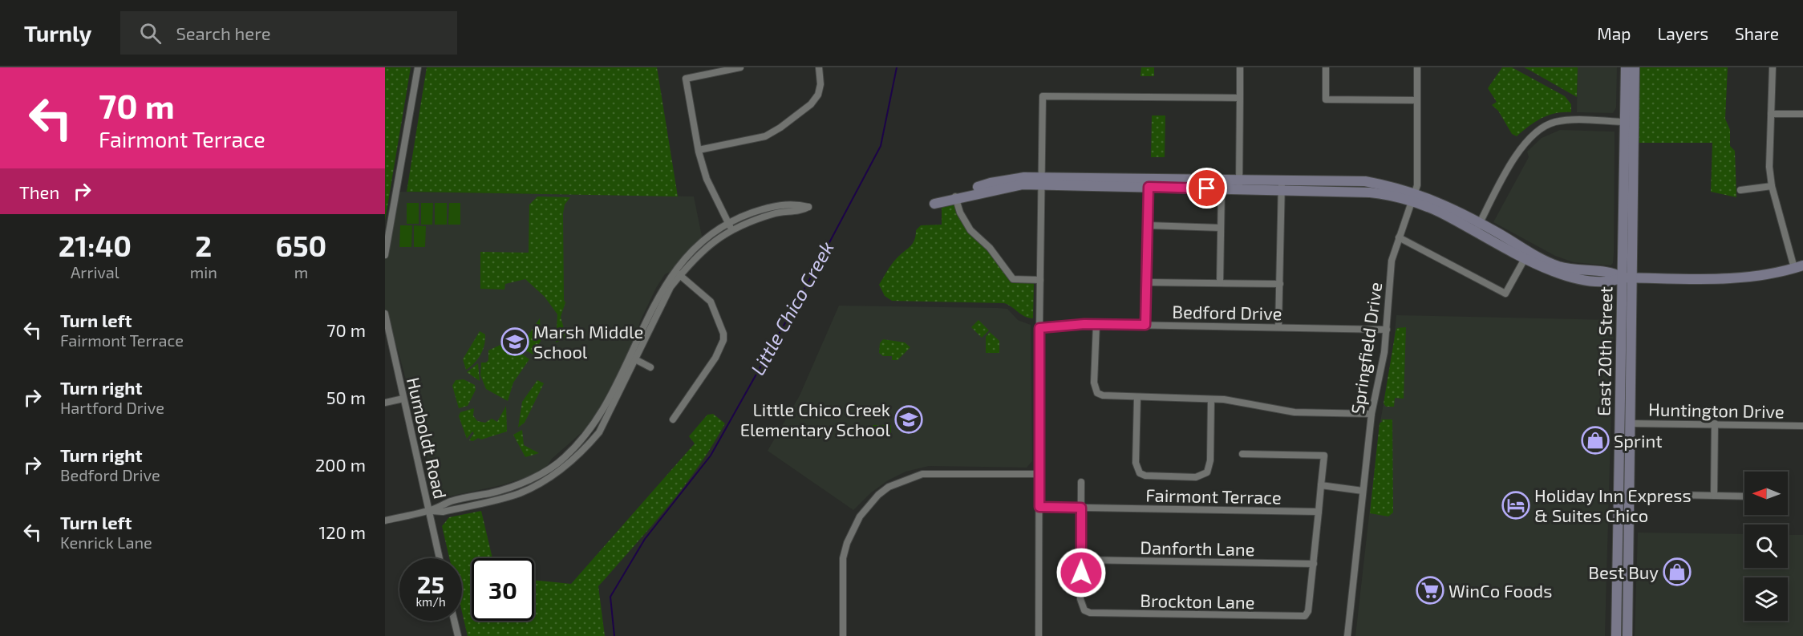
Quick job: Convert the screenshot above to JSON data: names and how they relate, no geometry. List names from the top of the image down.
{
  "streets": {
    "street": [
      "Bedford Drive",
      "Springfield Drive",
      "East 20th Street",
      "Huntington Drive",
      "Humboldt Road",
      "Fairmont Terrace",
      "Danforth Lane",
      "Brockton Lane"
    ]
  },
  "crossings": [
    ["Bedford Drive", "Springfield Drive"],
    ["East 20th Street", "Huntington Drive"],
    ["Danforth Lane", "Brockton Lane"]
  ],
  "water": ["Little Chico Creek"],
  "places": {
    "school or university": ["Marsh Middle School", "Little Chico Creek Elementary School"],
    "shop": ["Sprint", "Best Buy"],
    "hotel": ["Holiday Inn Express & Suites Chico"],
    "supermarket": ["WinCo Foods"]
  },
  "north": "left",
  "page": {
    "header": "Turnly",
    "search": "Search here",
    "nav": ["Map", "Layers", "Share"],
    "turn": ["70 m", "Fairmont Terrace"],
    "then": "Then",
    "eta": [
      "21:40",
      "Arrival",
      "2",
      "min",
      "650",
      "m"
    ],
    "list": [
      {
        "name": "Turn left",
        "note": "Fairmont Terrace",
        "value": "70 m"
      },
      {
        "name": "Turn right",
        "note": "Hartford Drive",
        "value": "50 m"
      },
      {
        "name": "Turn right",
        "note": "Bedford Drive",
        "value": "200 m"
      },
      {
        "name": "Turn left",
        "note": "Kenrick Lane",
        "value": "120 m"
      }
    ],
    "speed": "25 km/h",
    "limit": "30"
  }
}
